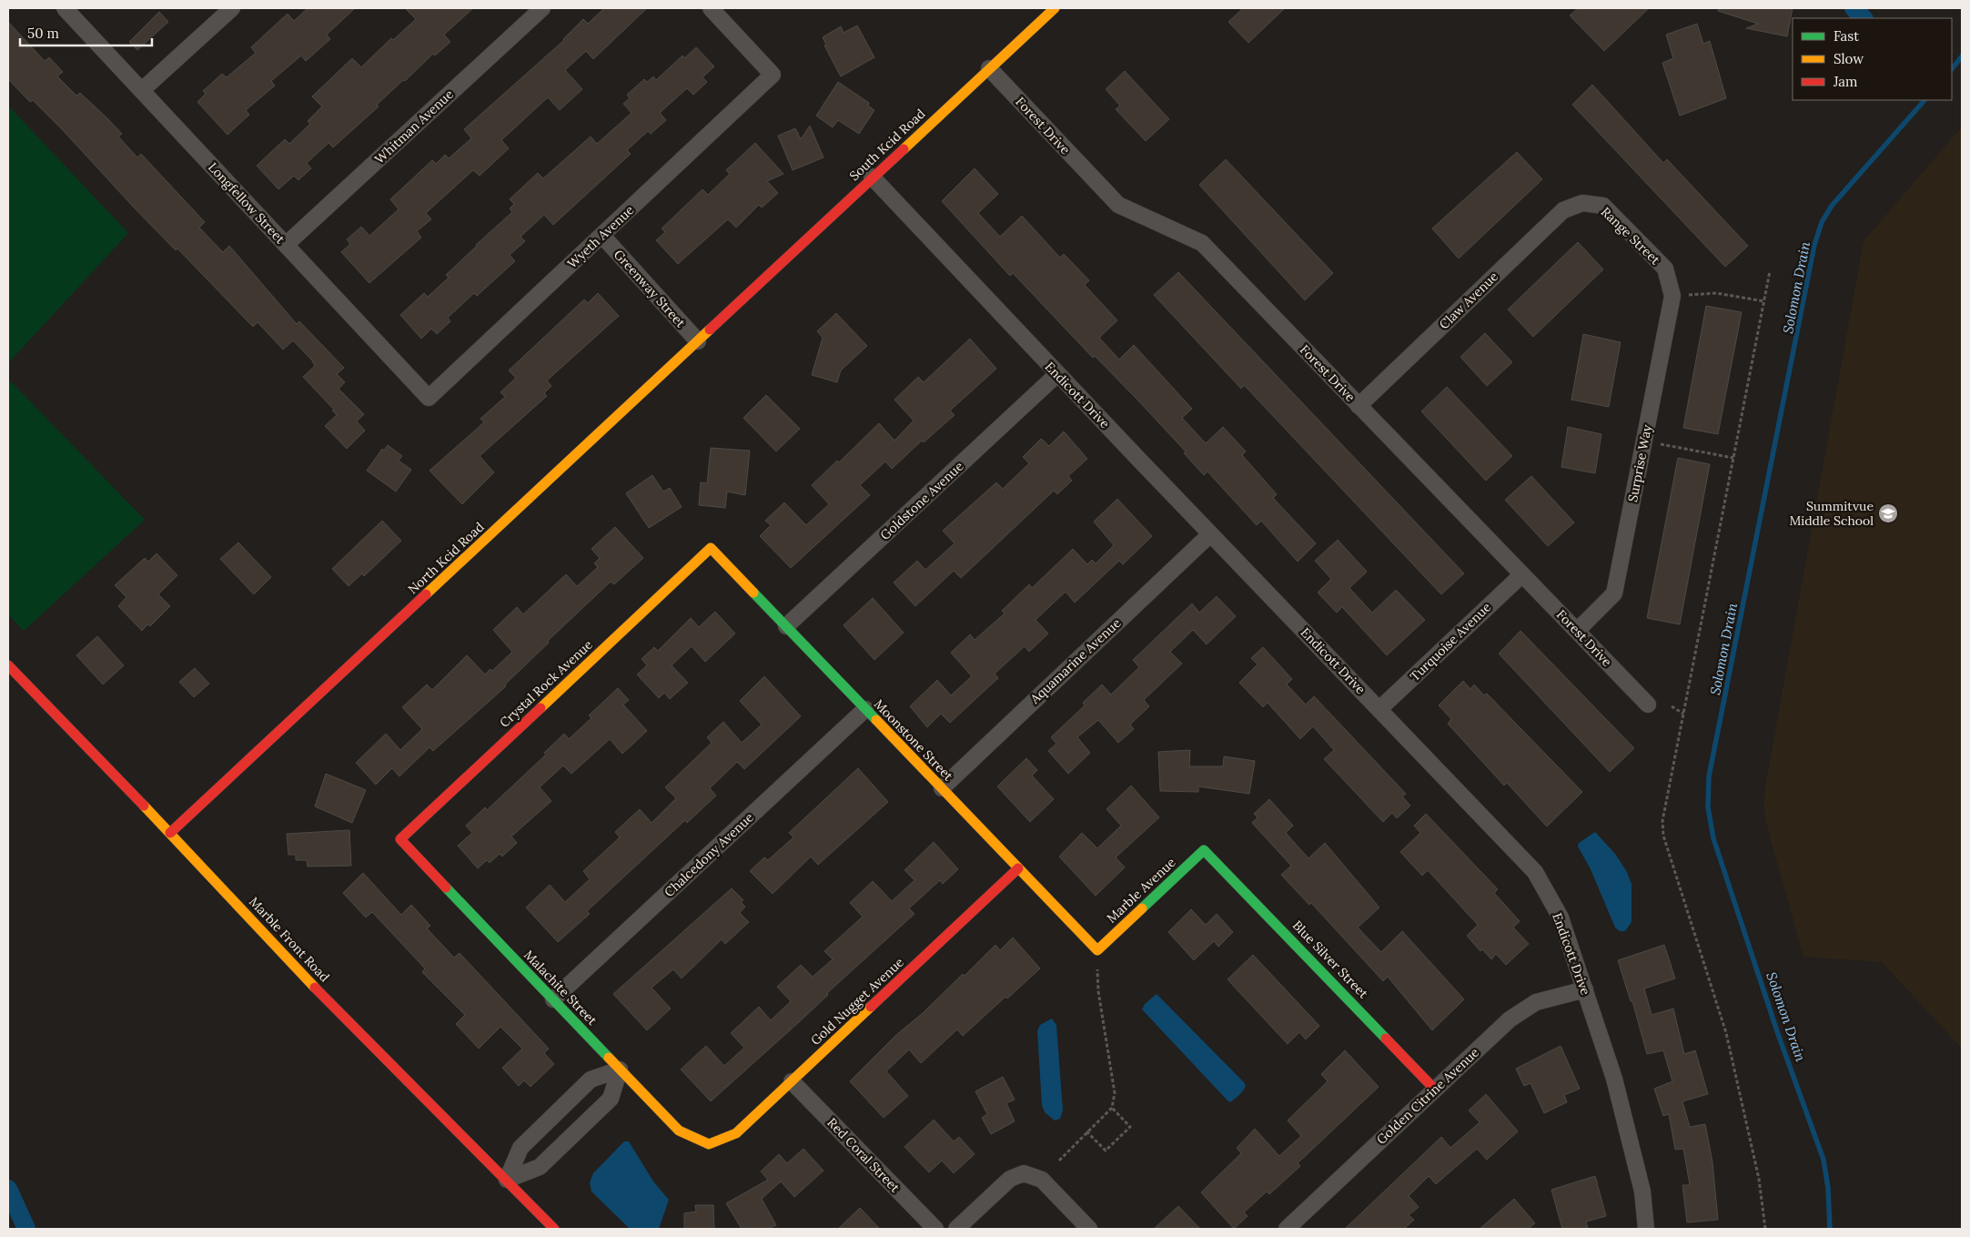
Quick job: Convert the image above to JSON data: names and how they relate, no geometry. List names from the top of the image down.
{
  "streets": {
    "street": [
      "Forest Drive",
      "Whitman Avenue",
      "South Kcid Road",
      "Longfellow Street",
      "Range Street",
      "Wyeth Avenue",
      "Greenway Street",
      "Claw Avenue",
      "Endicott Drive",
      "Surprise Way",
      "Goldstone Avenue",
      "North Kcid Road",
      "Turquoise Avenue",
      "Aquamarine Avenue",
      "Crystal Rock Avenue",
      "Moonstone Street",
      "Chalcedony Avenue",
      "Marble Avenue",
      "Marble Front Road",
      "Blue Silver Street",
      "Malachite Street",
      "Gold Nugget Avenue",
      "Golden Citrine Avenue",
      "Red Coral Street"
    ]
  },
  "crossings": [
    ["Forest Drive", "South Kcid Road"],
    ["Forest Drive", "Claw Avenue"],
    ["Forest Drive", "Surprise Way"],
    ["Forest Drive", "Turquoise Avenue"],
    ["Whitman Avenue", "Longfellow Street"],
    ["South Kcid Road", "Endicott Drive"],
    ["South Kcid Road", "North Kcid Road"],
    ["Longfellow Street", "Wyeth Avenue"],
    ["Range Street", "Claw Avenue"],
    ["Range Street", "Surprise Way"],
    ["Wyeth Avenue", "Greenway Street"],
    ["Greenway Street", "North Kcid Road"],
    ["Endicott Drive", "Goldstone Avenue"],
    ["Endicott Drive", "Turquoise Avenue"],
    ["Endicott Drive", "Aquamarine Avenue"],
    ["Endicott Drive", "Golden Citrine Avenue"],
    ["Goldstone Avenue", "Moonstone Street"],
    ["North Kcid Road", "Marble Front Road"],
    ["Aquamarine Avenue", "Moonstone Street"],
    ["Crystal Rock Avenue", "Moonstone Street"],
    ["Crystal Rock Avenue", "Malachite Street"],
    ["Moonstone Street", "Chalcedony Avenue"],
    ["Moonstone Street", "Marble Avenue"],
    ["Moonstone Street", "Gold Nugget Avenue"],
    ["Chalcedony Avenue", "Malachite Street"],
    ["Marble Avenue", "Blue Silver Street"],
    ["Blue Silver Street", "Golden Citrine Avenue"],
    ["Malachite Street", "Gold Nugget Avenue"],
    ["Gold Nugget Avenue", "Red Coral Street"]
  ],
  "water": ["Solomon Drain"],
  "places": {
    "school or university": ["Summitvue Middle School"]
  },
  "legend": ["Fast", "Slow", "Jam"],
  "scale_bar": "50 m"
}
